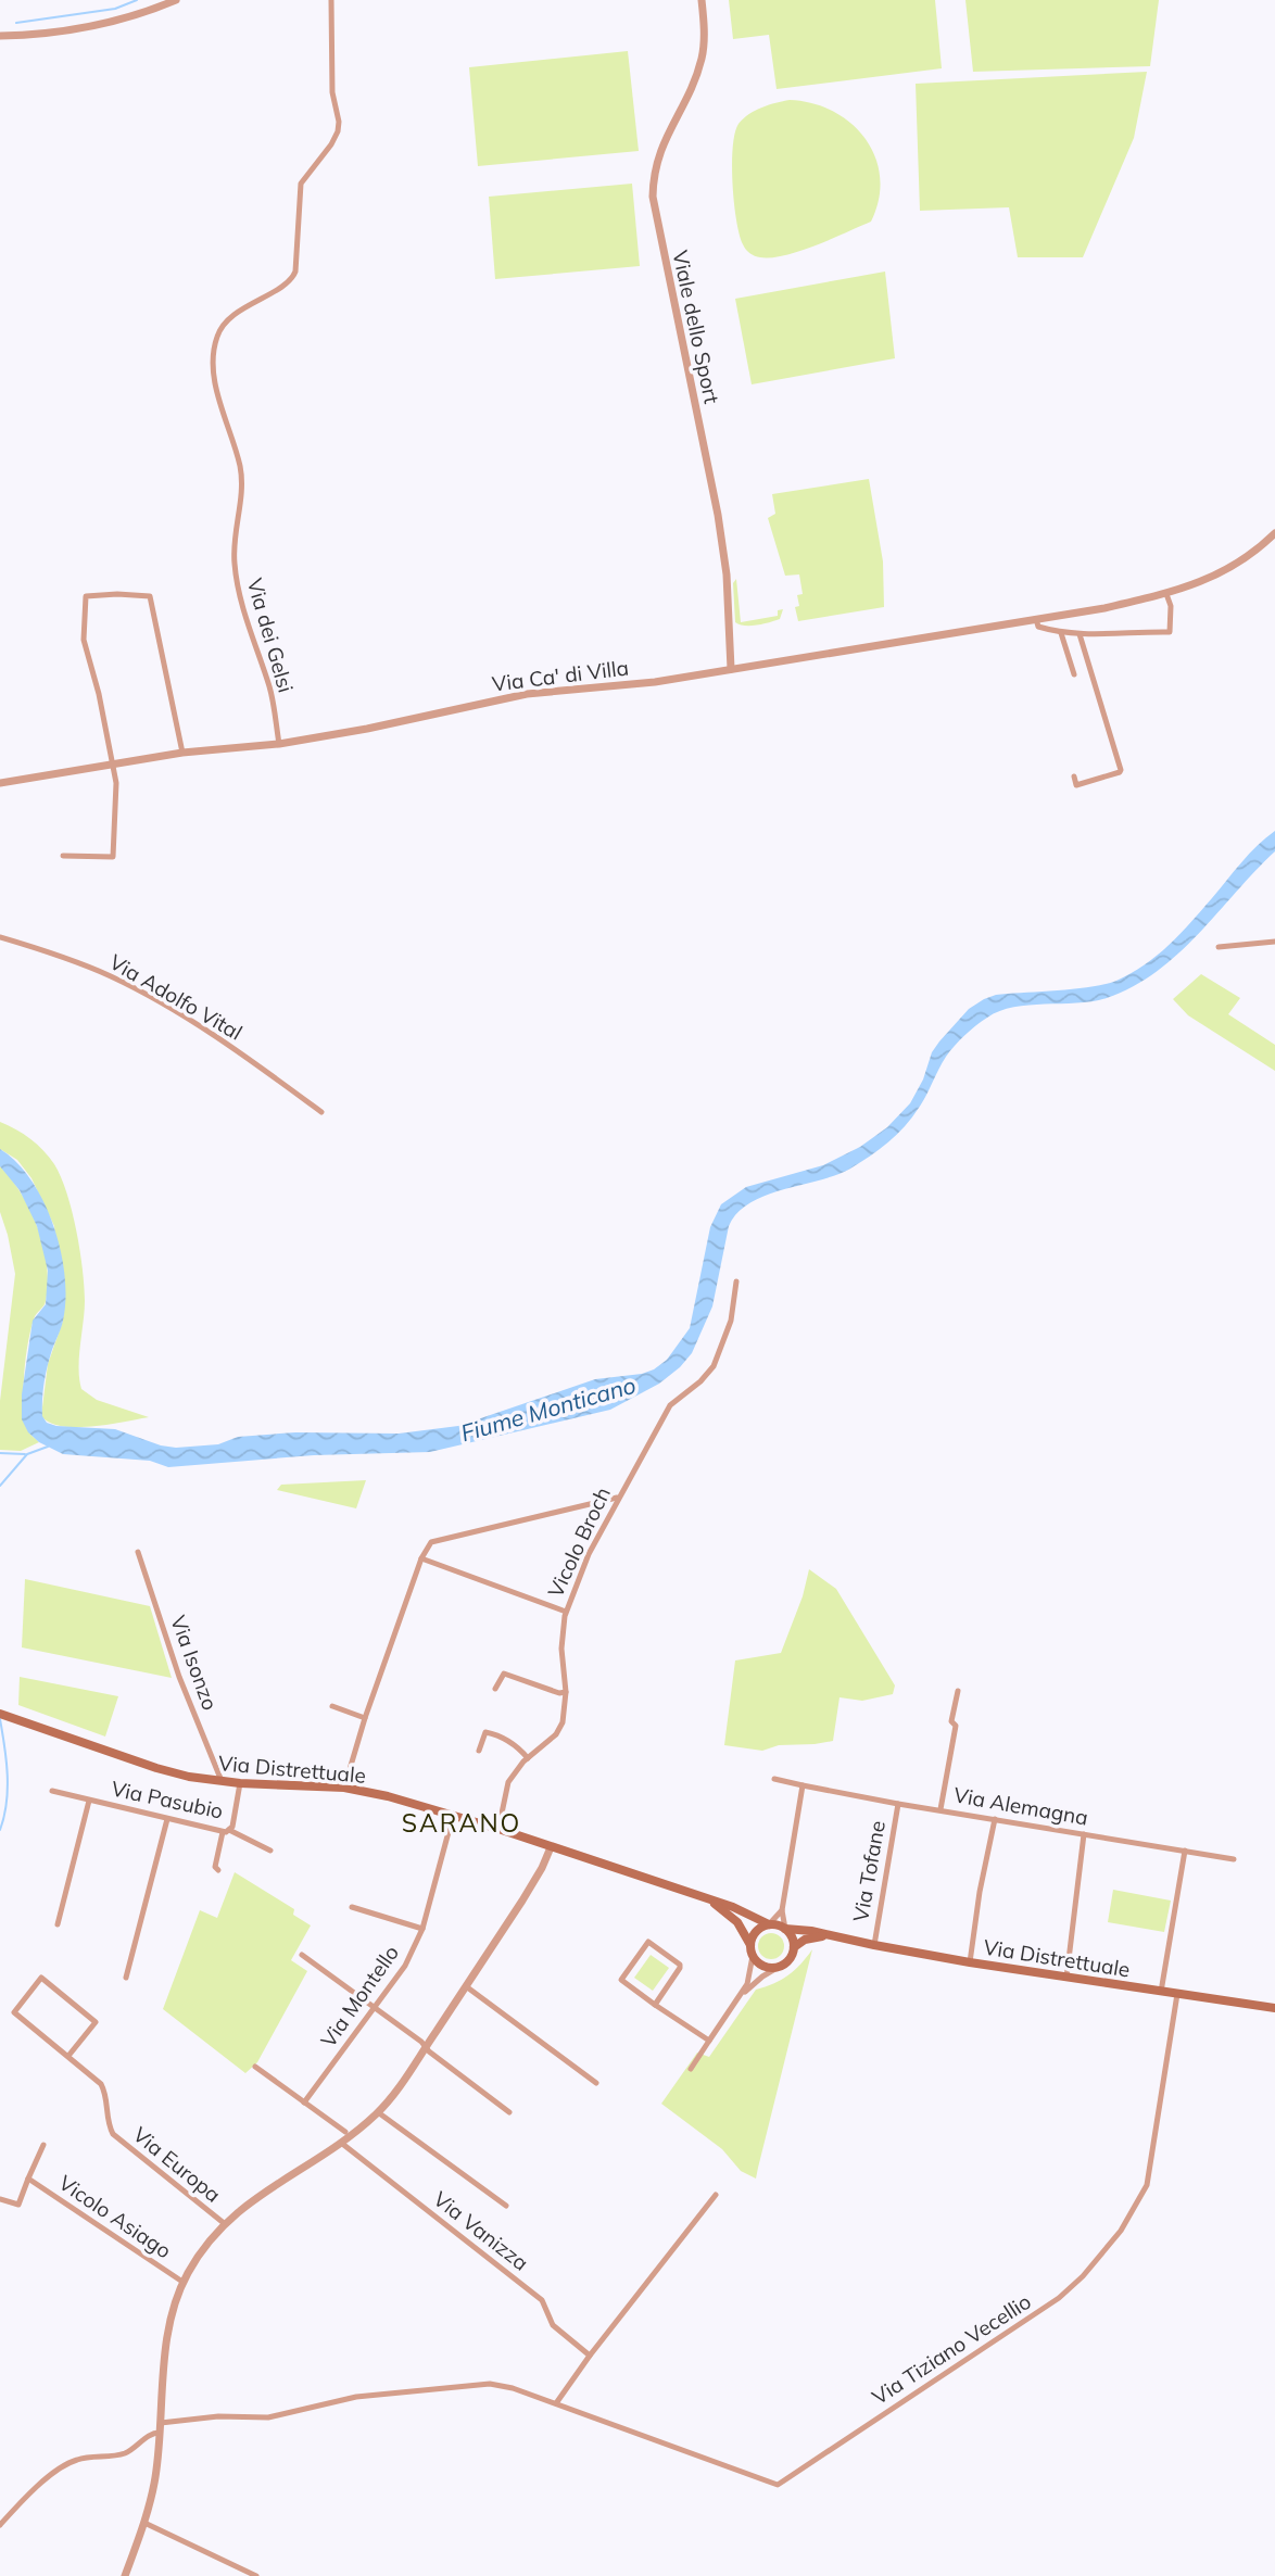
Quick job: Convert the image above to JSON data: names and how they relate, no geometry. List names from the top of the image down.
{
  "streets": {
    "main road": ["Via Distrettuale"],
    "street": [
      "Viale dello Sport",
      "Via dei Gelsi",
      "Via Ca' di Villa",
      "Via Adolfo Vital",
      "Vicolo Broch",
      "Via Isonzo",
      "Via Pasubio",
      "Via Alemagna",
      "Via Tofane",
      "Via Montello",
      "Via Europa",
      "Vicolo Asiago",
      "Via Vanizza",
      "Via Tiziano Vecellio"
    ]
  },
  "crossings": [
    ["Viale dello Sport", "Via Ca' di Villa"],
    ["Via dei Gelsi", "Via Ca' di Villa"],
    ["Vicolo Broch", "Via Distrettuale"],
    ["Via Isonzo", "Via Distrettuale"],
    ["Via Distrettuale", "Via Pasubio"],
    ["Via Distrettuale", "Via Tofane"],
    ["Via Distrettuale", "Via Montello"],
    ["Via Distrettuale", "Via Tiziano Vecellio"],
    ["Via Alemagna", "Via Tofane"]
  ],
  "districts": ["SARANO"],
  "water": ["Fiume Monticano"]
}
